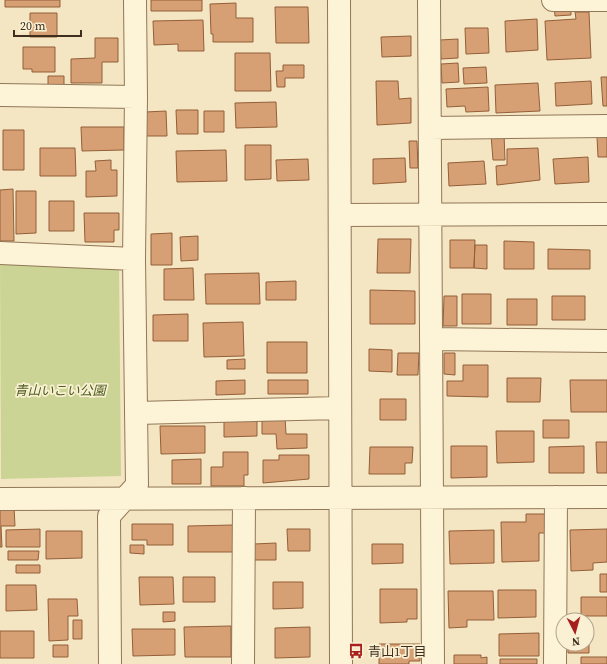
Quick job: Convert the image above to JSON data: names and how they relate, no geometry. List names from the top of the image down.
{
  "parks": ["青山いこい公園"],
  "places": {
    "bus stop": ["青山1丁目"]
  },
  "scale_bar": "20 m",
  "north": "bottom"
}
